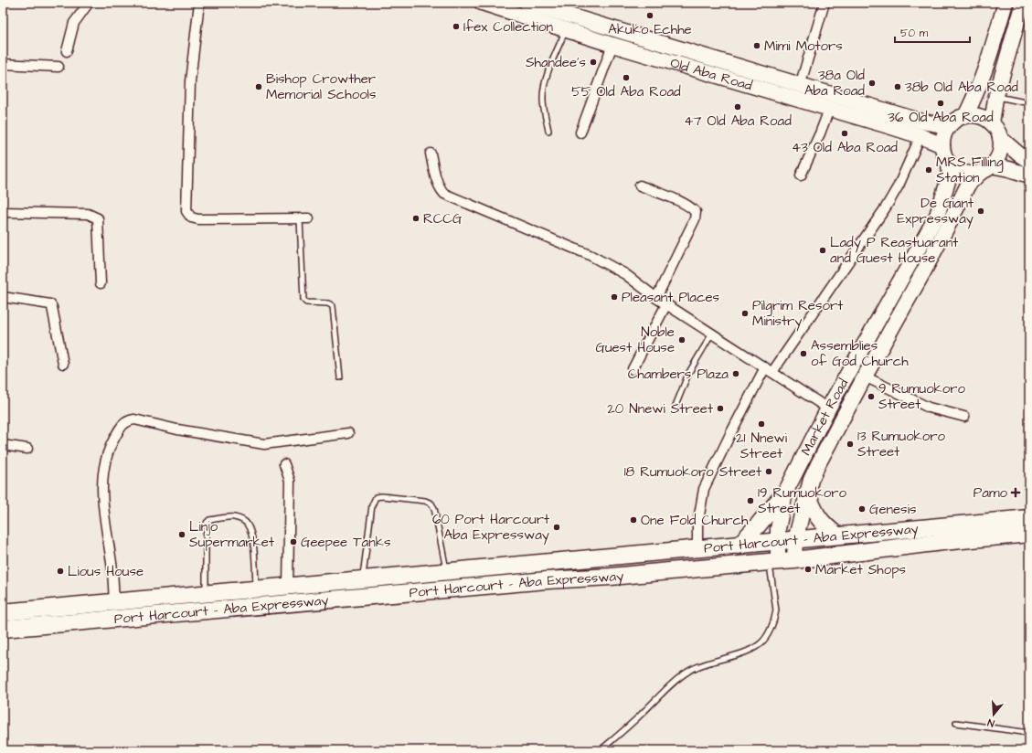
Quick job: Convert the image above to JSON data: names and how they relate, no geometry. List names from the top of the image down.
{
  "streets": {
    "highway": ["Port Harcourt - Aba Expressway"],
    "main road": ["Old Aba Road", "Market Road"]
  },
  "crossings": [
    ["Old Aba Road", "Market Road"],
    ["Market Road", "Port Harcourt - Aba Expressway"]
  ],
  "places": {
    "other": [
      "Akuko Echhe",
      "Ifex Collection",
      "Mimi Motors",
      "Shandee's",
      "55 Old Aba Road",
      "38a Old Aba Road",
      "Bishop Crowther Memorial Schools",
      "38b Old Aba Road",
      "36 Old Aba Road",
      "47 Old Aba Road",
      "43 Old Aba Road",
      "MRS Filling Station",
      "De Giant Expressway",
      "RCCG",
      "Lady P Reastuarant and Guest House",
      "Pleasant Places",
      "Pilgrim Resort Ministry",
      "Noble Guest House",
      "Assemblies of God Church",
      "Chambers Plaza",
      "9 Rumuokoro Street",
      "20 Nnewi Street",
      "21 Nnewi Street",
      "13 Rumuokoro Street",
      "18 Rumuokoro Street",
      "19 Rumuokoro Street",
      "Genesis",
      "One Fold Church",
      "60 Port Harcourt Aba Expressway",
      "Linjo Supermarket",
      "Geepee Tanks",
      "Market Shops",
      "Lious House"
    ],
    "health": ["Pamo"]
  },
  "scale_bar": "50 m",
  "north": "bottom"
}
